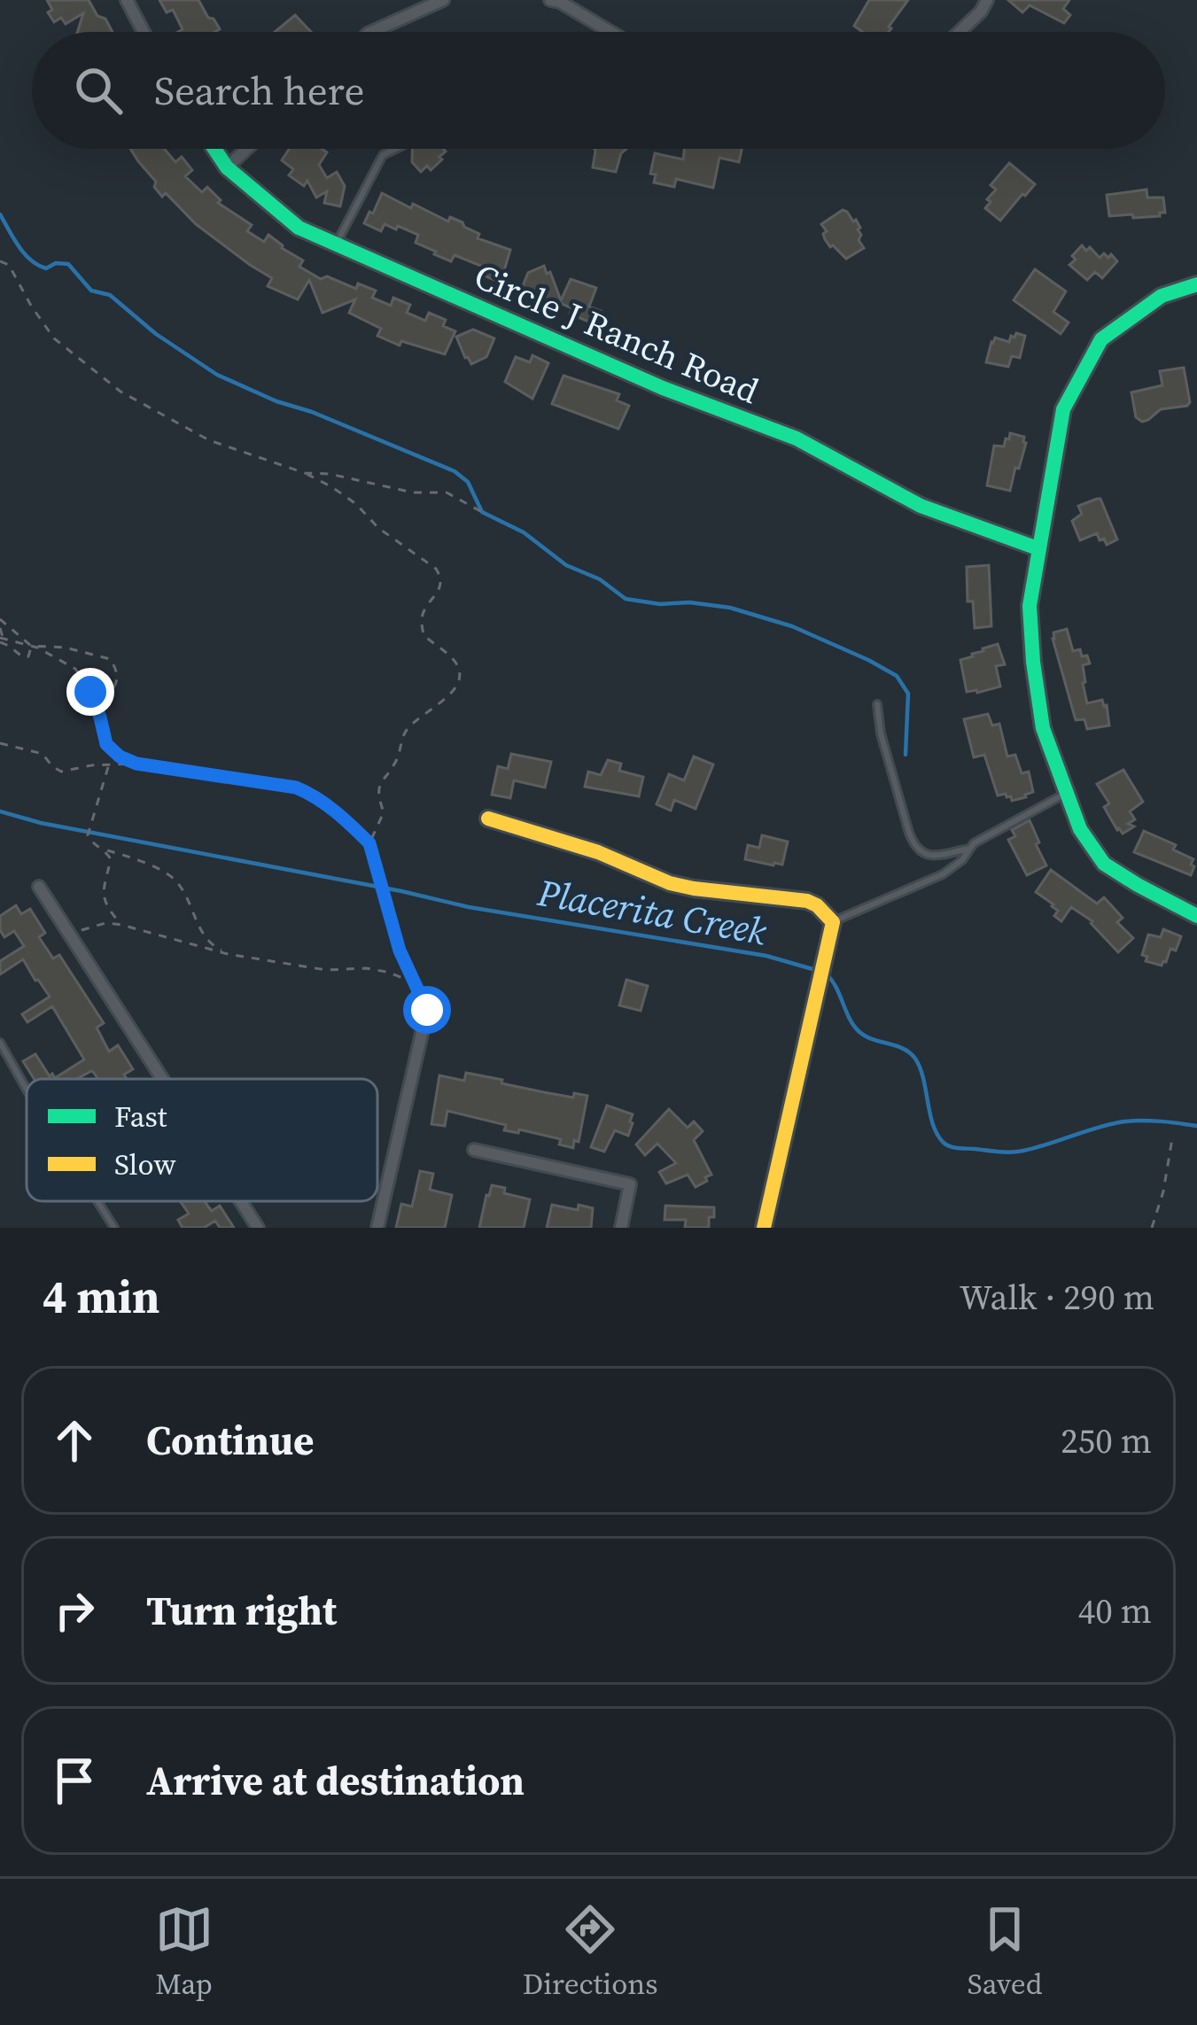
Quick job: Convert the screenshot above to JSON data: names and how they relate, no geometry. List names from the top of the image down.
{
  "streets": {
    "street": ["Circle J Ranch Road"]
  },
  "water": ["Placerita Creek"],
  "legend": ["Fast", "Slow"],
  "page": {
    "search": "Search here",
    "heading": ["4 min", "Walk · 290 m"],
    "list": [
      ["Continue", "250 m"],
      ["Turn right", "40 m"],
      "Arrive at destination"
    ],
    "nav": ["Map", "Directions", "Saved"]
  }
}
